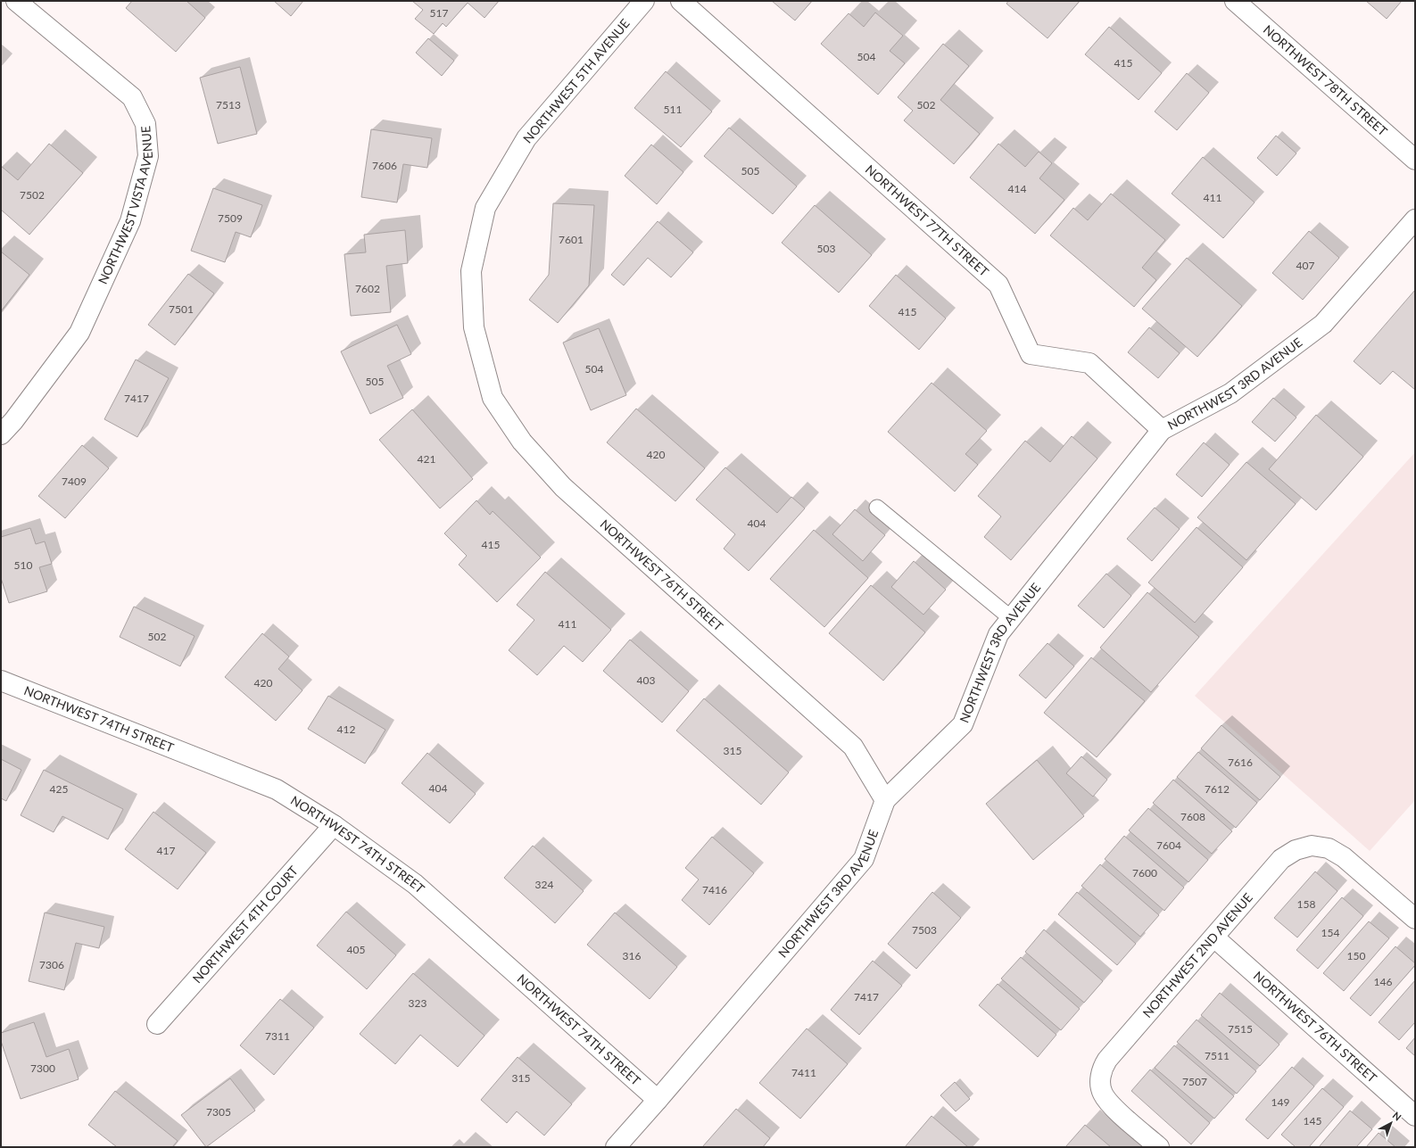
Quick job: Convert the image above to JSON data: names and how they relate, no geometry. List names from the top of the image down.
{
  "streets": {
    "street": [
      "NORTHWEST 78TH STREET",
      "NORTHWEST 5TH AVENUE",
      "NORTHWEST VISTA AVENUE",
      "NORTHWEST 77TH STREET",
      "NORTHWEST 3RD AVENUE",
      "NORTHWEST 76TH STREET",
      "NORTHWEST 74TH STREET",
      "NORTHWEST 4TH COURT",
      "NORTHWEST 2ND AVENUE"
    ]
  },
  "crossings": [
    ["NORTHWEST 5TH AVENUE", "NORTHWEST 76TH STREET"],
    ["NORTHWEST 77TH STREET", "NORTHWEST 3RD AVENUE"],
    ["NORTHWEST 3RD AVENUE", "NORTHWEST 76TH STREET"],
    ["NORTHWEST 3RD AVENUE", "NORTHWEST 74TH STREET"],
    ["NORTHWEST 76TH STREET", "NORTHWEST 2ND AVENUE"],
    ["NORTHWEST 74TH STREET", "NORTHWEST 4TH COURT"]
  ],
  "house_numbers": [
    "517",
    "504",
    "415",
    "7513",
    "502",
    "511",
    "7606",
    "505",
    "414",
    "7502",
    "411",
    "7509",
    "7601",
    "503",
    "407",
    "7602",
    "7501",
    "415",
    "504",
    "505",
    "7417",
    "420",
    "421",
    "7409",
    "404",
    "415",
    "510",
    "411",
    "502",
    "403",
    "420",
    "412",
    "315",
    "7616",
    "404",
    "425",
    "7612",
    "7608",
    "7604",
    "417",
    "7600",
    "324",
    "7416",
    "158",
    "7503",
    "154",
    "405",
    "316",
    "150",
    "7306",
    "146",
    "7417",
    "323",
    "7515",
    "7311",
    "7511",
    "7300",
    "7411",
    "315",
    "7507",
    "149",
    "7305",
    "145"
  ],
  "north": "top right"
}
